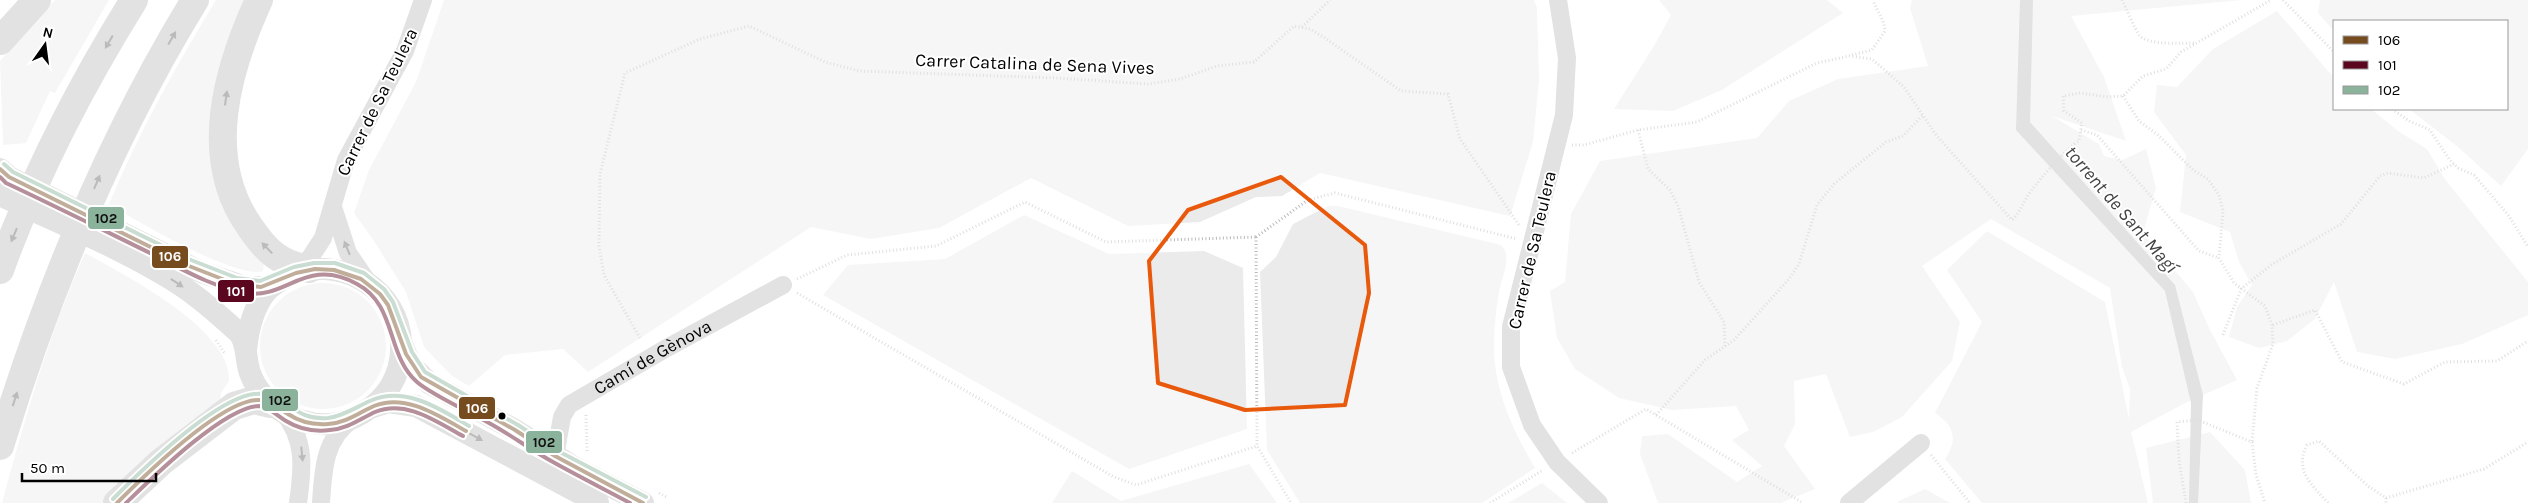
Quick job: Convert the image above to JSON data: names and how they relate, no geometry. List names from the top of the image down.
{
  "streets": {
    "street": ["Carrer de Sa Teulera", "Camí de Gènova"],
    "path": ["Carrer Catalina de Sena Vives"]
  },
  "water": ["torrent de Sant Magí"],
  "lines": ["transit line 102", "transit line 106", "transit line 101"],
  "legend": ["106", "101", "102"],
  "scale_bar": "50 m",
  "north": "top"
}
